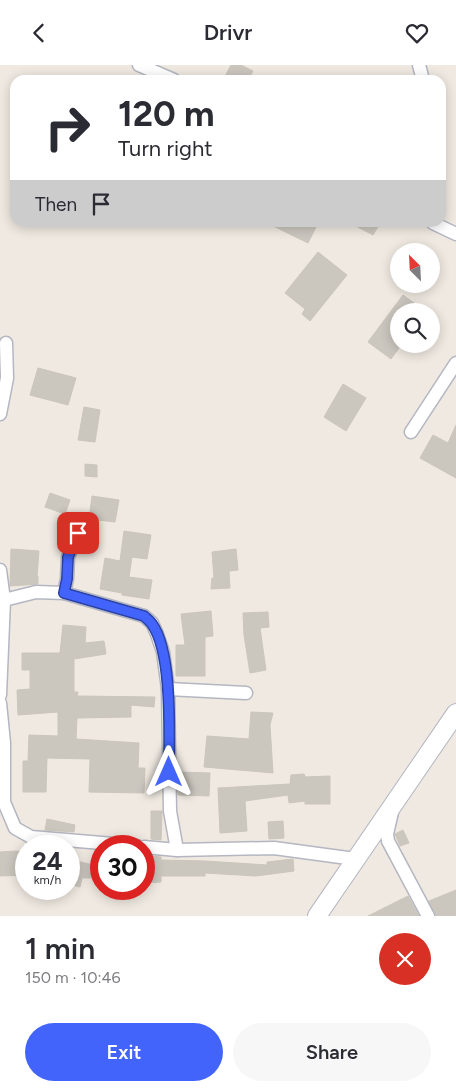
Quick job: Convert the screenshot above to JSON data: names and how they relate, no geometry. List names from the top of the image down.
{
  "north": "top left",
  "page": {
    "header": "Drivr",
    "turn": ["120 m", "Turn right"],
    "then": "Then",
    "speed": "24 km/h",
    "limit": "30",
    "heading": ["1 min", "150 m · 10:46"],
    "buttons": ["Exit", "Share"]
  }
}
